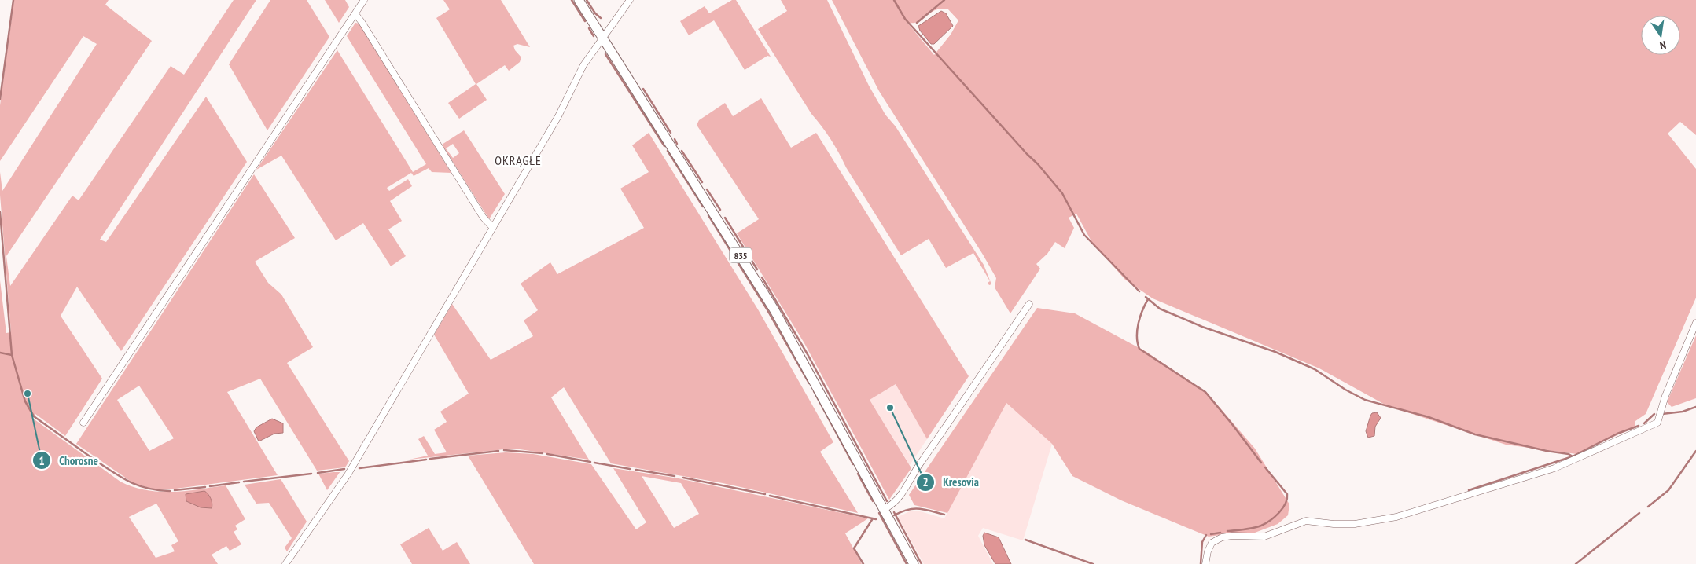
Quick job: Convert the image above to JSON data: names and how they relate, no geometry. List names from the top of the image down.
{
  "streets": {
    "main road": ["835"]
  },
  "districts": ["OKRĄGŁE"],
  "places": ["Chorosne", "Kresovia"],
  "north": "bottom"
}
